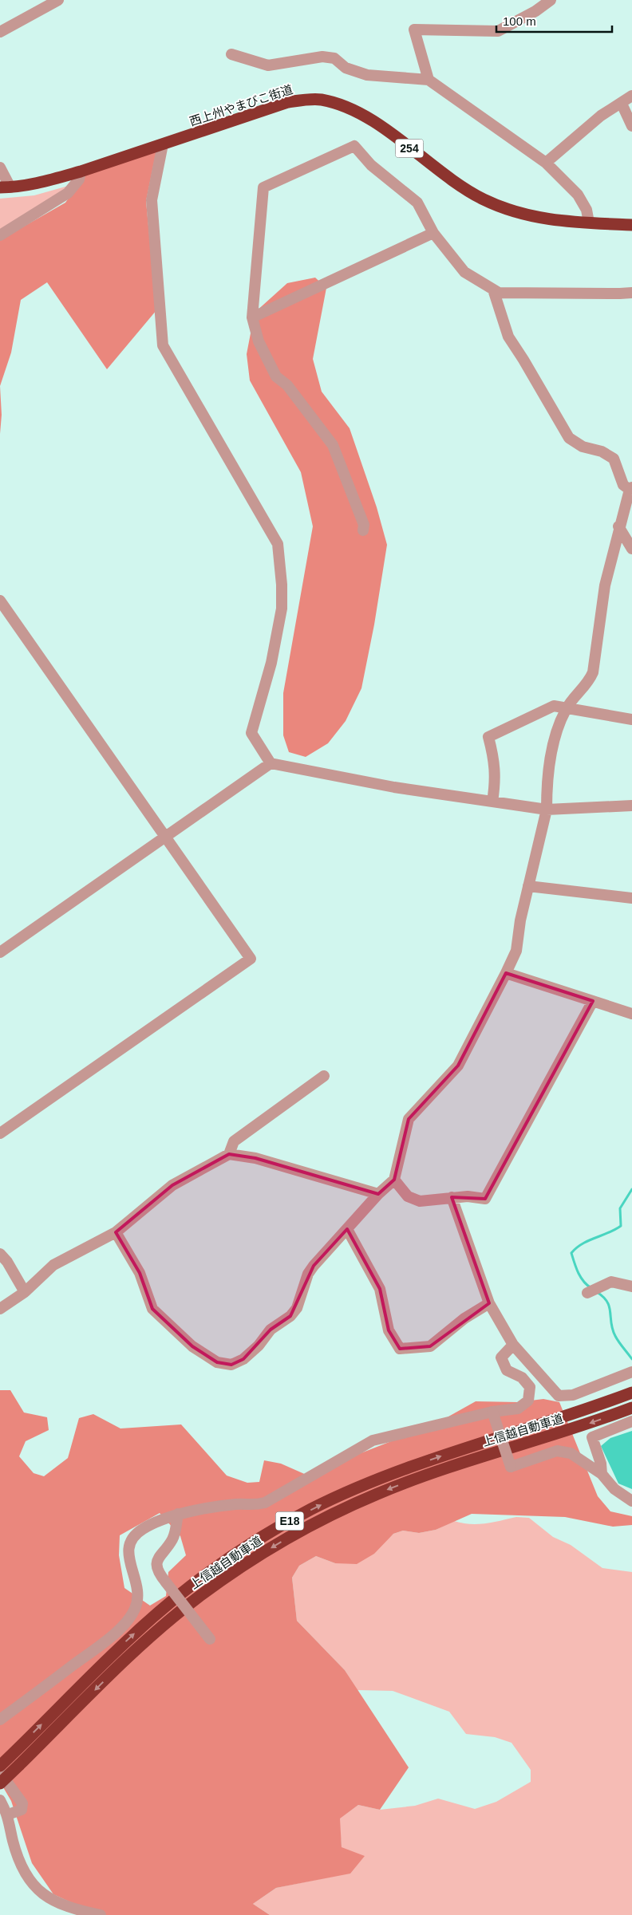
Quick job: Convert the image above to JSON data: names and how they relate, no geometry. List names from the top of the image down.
{
  "streets": {
    "highway": [
      "西上州やまびこ街道",
      "254",
      "上信越自動車道",
      "E18"
    ]
  },
  "scale_bar": "100 m"
}
